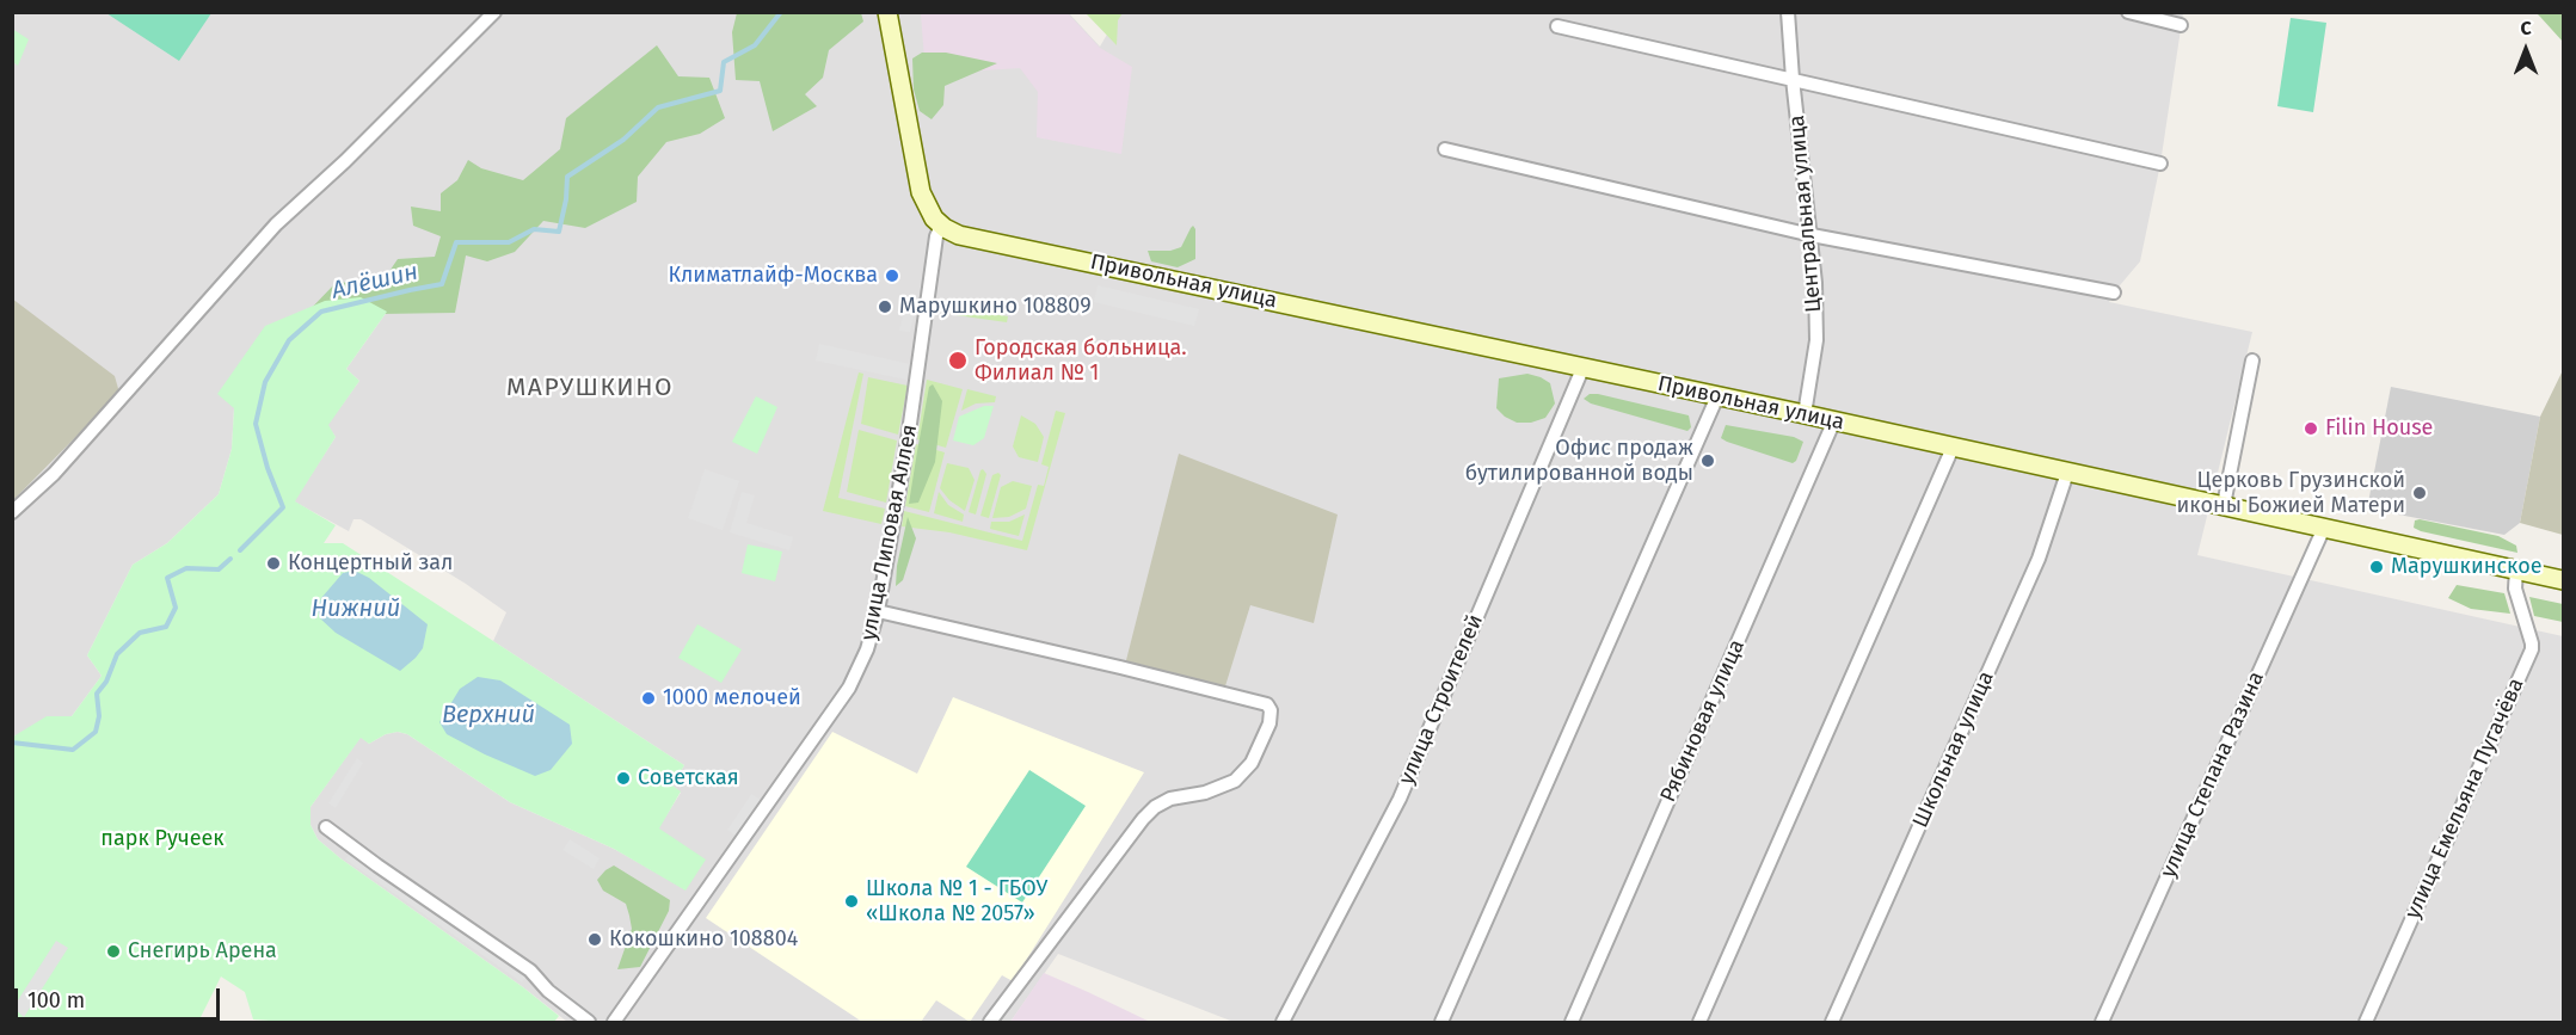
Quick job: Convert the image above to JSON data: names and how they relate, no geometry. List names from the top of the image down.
{
  "streets": {
    "street": [
      "Центральная улица",
      "Привольная улица",
      "улица Липовая Аллея",
      "улица Строителей",
      "Рябиновая улица",
      "Школьная улица",
      "улица Степана Разина",
      "улица Емельяна Пугачёва"
    ]
  },
  "crossings": [
    ["Центральная улица", "Привольная улица"],
    ["Привольная улица", "улица Липовая Аллея"],
    ["Привольная улица", "улица Строителей"],
    ["Привольная улица", "Рябиновая улица"],
    ["Привольная улица", "Школьная улица"],
    ["Привольная улица", "улица Степана Разина"],
    ["Привольная улица", "улица Емельяна Пугачёва"]
  ],
  "districts": ["МАРУШКИНО"],
  "water": ["Алёшин", "Нижний", "Верхний"],
  "parks": ["парк Ручеек"],
  "places": [
    "Климатлайф-Москва",
    "Марушкино 108809",
    "Городская больница. Филиал № 1",
    "Filin House",
    "Офис продаж бутилированной воды",
    "Церковь Грузинской иконы Божией Матери",
    "Концертный зал",
    "Марушкинское",
    "1000 мелочей",
    "Советская",
    "Школа № 1 - ГБОУ «Школа № 2057»",
    "Кокошкино 108804",
    "Снегирь Арена"
  ],
  "scale_bar": "100 m",
  "north": "top"
}
